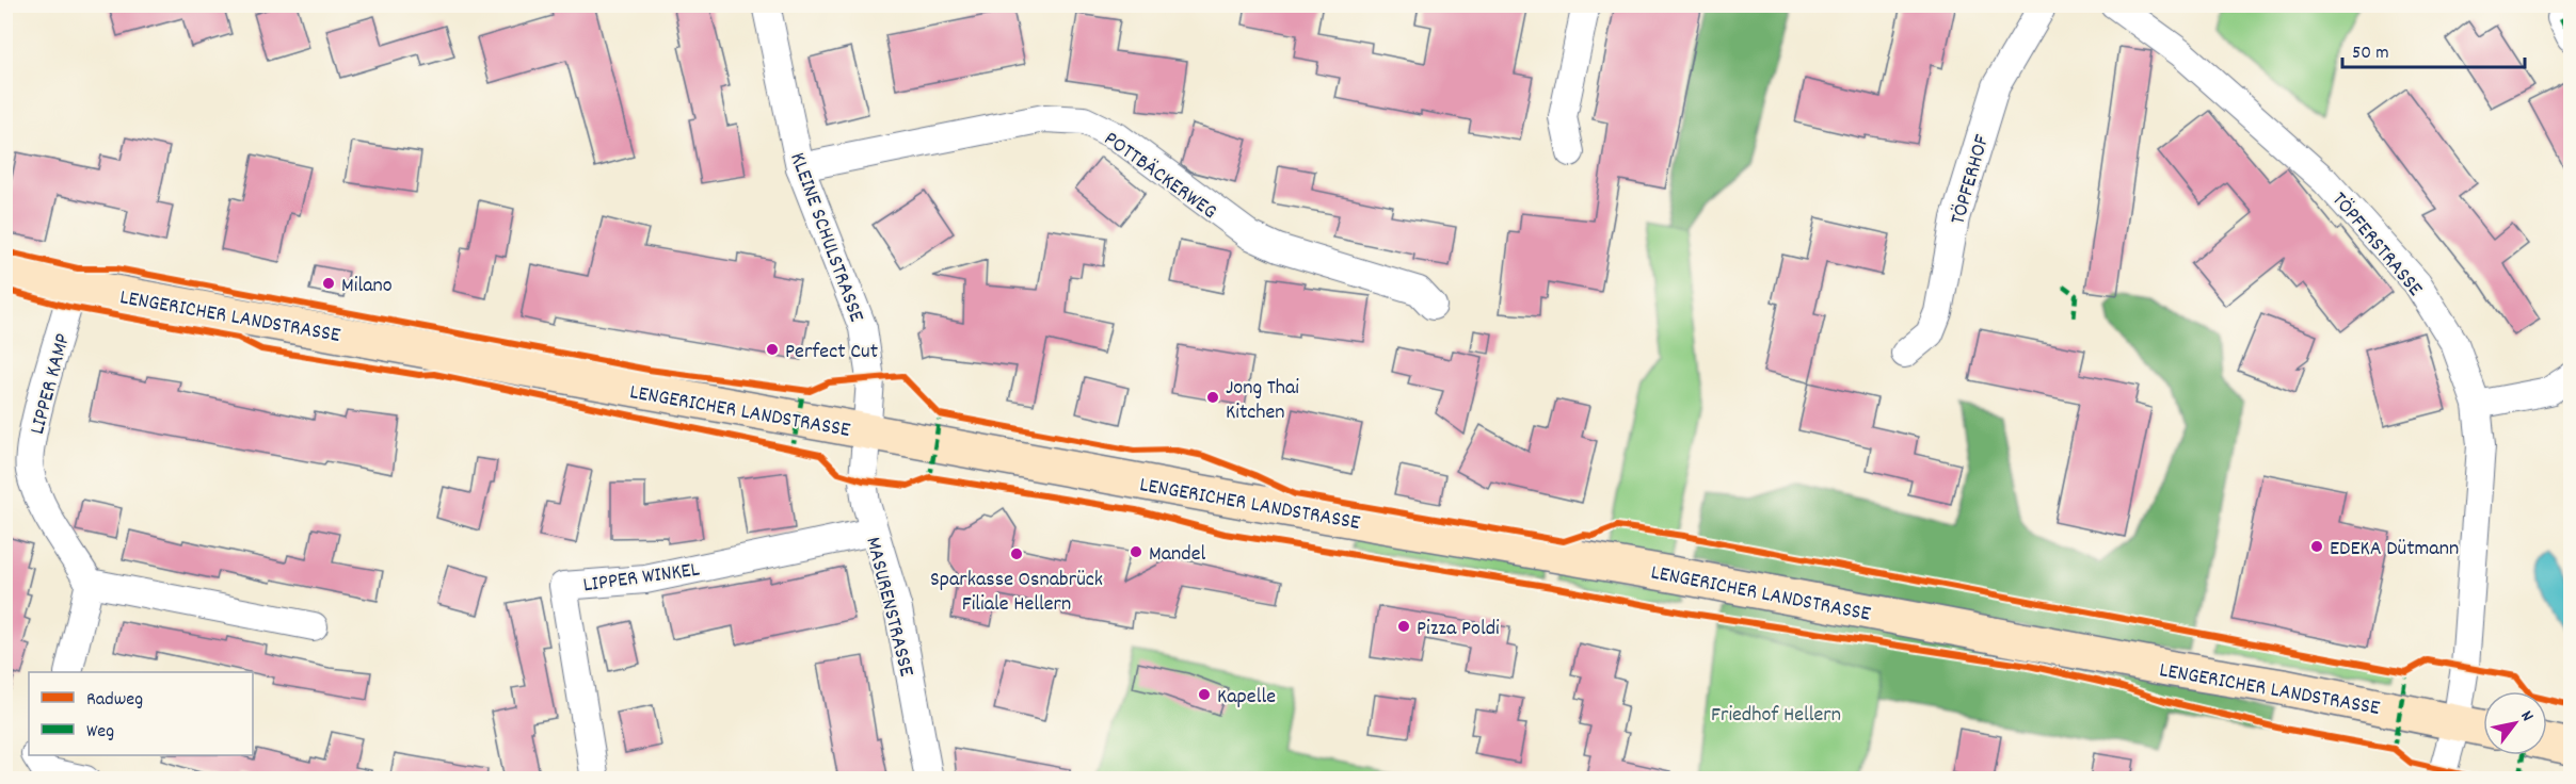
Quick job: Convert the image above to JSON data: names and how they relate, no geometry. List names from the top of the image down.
{
  "streets": {
    "main road": ["LENGERICHER LANDSTRASSE"],
    "street": [
      "POTTBÄCKERWEG",
      "TÖPFERHOF",
      "KLEINE SCHULSTRASSE",
      "TÖPFERSTRASSE",
      "LIPPER KAMP",
      "LIPPER WINKEL",
      "MASURENSTRASSE"
    ]
  },
  "crossings": [
    ["POTTBÄCKERWEG", "KLEINE SCHULSTRASSE"],
    ["KLEINE SCHULSTRASSE", "LENGERICHER LANDSTRASSE"],
    ["KLEINE SCHULSTRASSE", "MASURENSTRASSE"],
    ["TÖPFERSTRASSE", "LENGERICHER LANDSTRASSE"],
    ["LENGERICHER LANDSTRASSE", "LIPPER KAMP"],
    ["LENGERICHER LANDSTRASSE", "MASURENSTRASSE"],
    ["LIPPER WINKEL", "MASURENSTRASSE"]
  ],
  "parks": ["Friedhof Hellern"],
  "places": [
    "Milano",
    "Perfect Cut",
    "Jong Thai Kitchen",
    "EDEKA Dütmann",
    "Mandel",
    "Sparkasse Osnabrück Filiale Hellern",
    "Pizza Poldi",
    "Kapelle"
  ],
  "legend": ["Radweg", "Weg"],
  "scale_bar": "50 m",
  "north": "top right"
}
